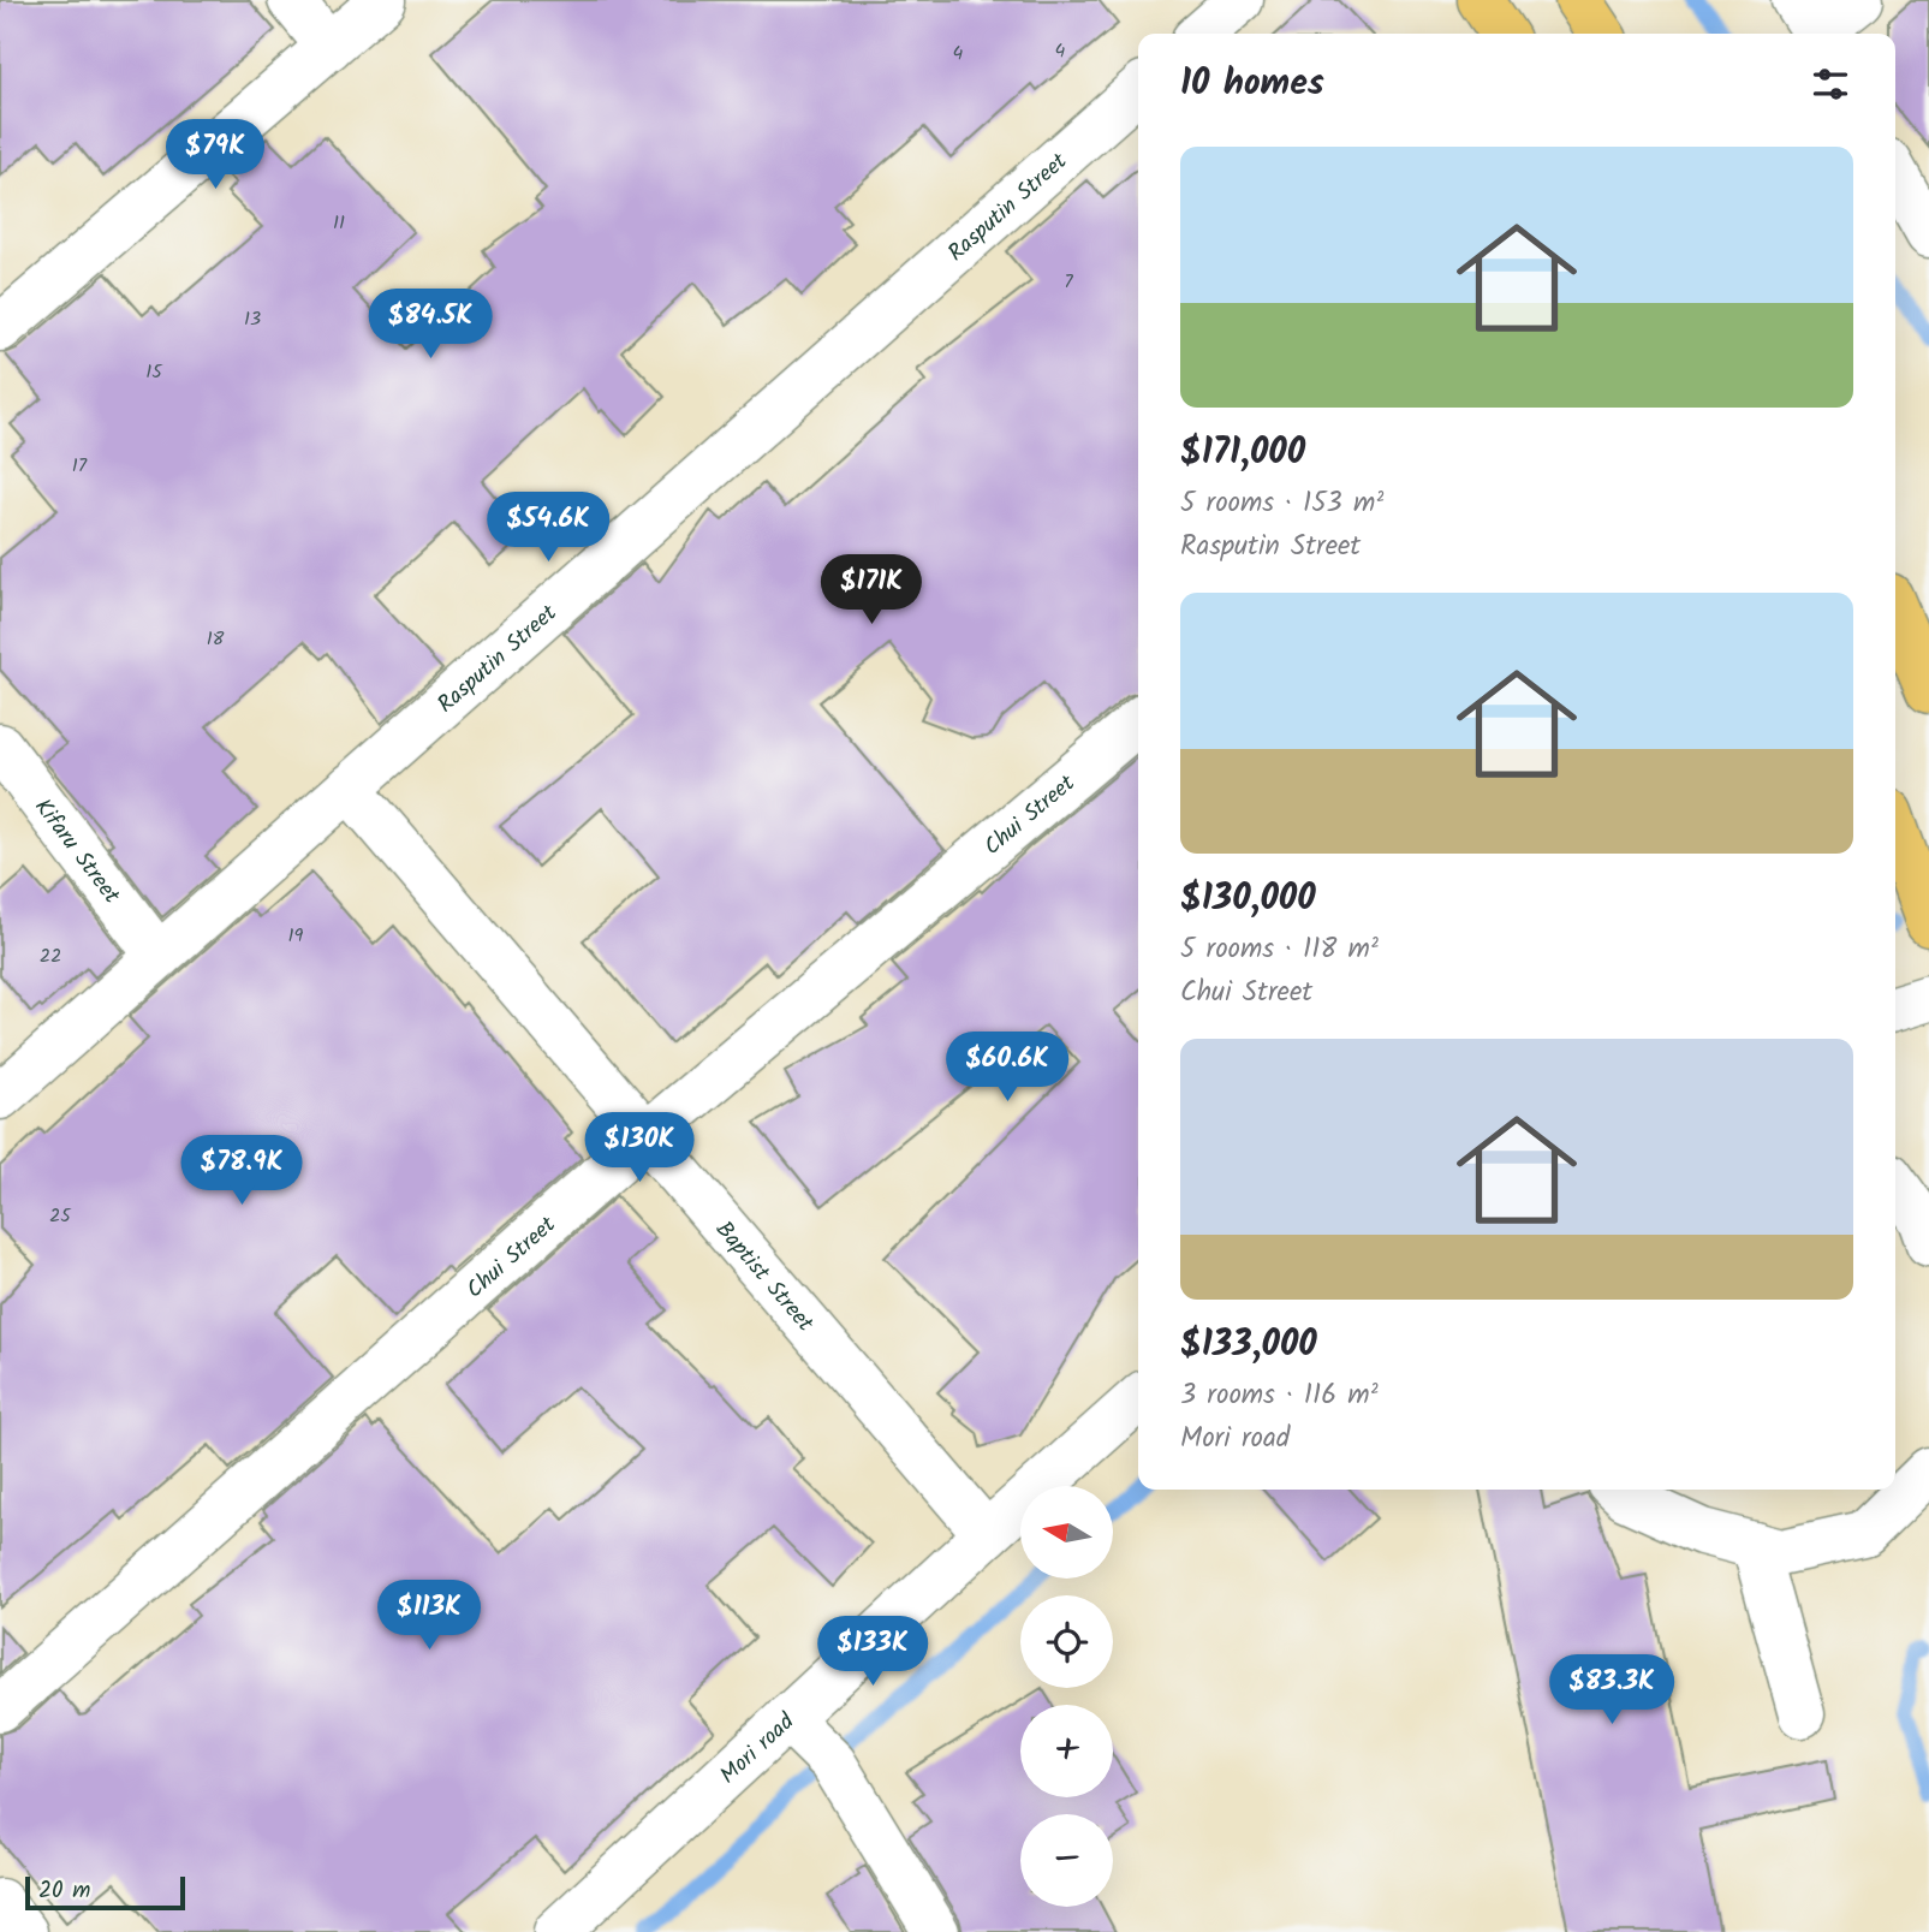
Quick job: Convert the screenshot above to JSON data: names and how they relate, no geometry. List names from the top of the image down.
{
  "streets": {
    "street": [
      "Rasputin Street",
      "Chui Street",
      "Kifaru Street",
      "Baptist Street",
      "Mori road"
    ]
  },
  "crossings": [
    ["Rasputin Street", "Kifaru Street"],
    ["Rasputin Street", "Baptist Street"],
    ["Chui Street", "Baptist Street"],
    ["Baptist Street", "Mori road"]
  ],
  "house_numbers": [
    "4",
    "4",
    "11",
    "7",
    "13",
    "15",
    "17",
    "18",
    "19",
    "22",
    "25"
  ],
  "scale_bar": "20 m",
  "north": "left",
  "page": {
    "heading": "10 homes",
    "price": [
      "$79K",
      "$84.5K",
      "$54.6K",
      "$171K",
      "$60.6K",
      "$130K",
      "$78.9K",
      "$113K",
      "$133K",
      "$83.3K"
    ],
    "list": [
      {
        "name": "$171,000",
        "note": "5 rooms · 153 m² · Rasputin Street"
      },
      {
        "name": "$130,000",
        "note": "5 rooms · 118 m² · Chui Street"
      },
      {
        "name": "$133,000",
        "note": "3 rooms · 116 m² · Mori road"
      }
    ],
    "map_buttons": ["+", "−"],
    "scale": "20 m"
  }
}
